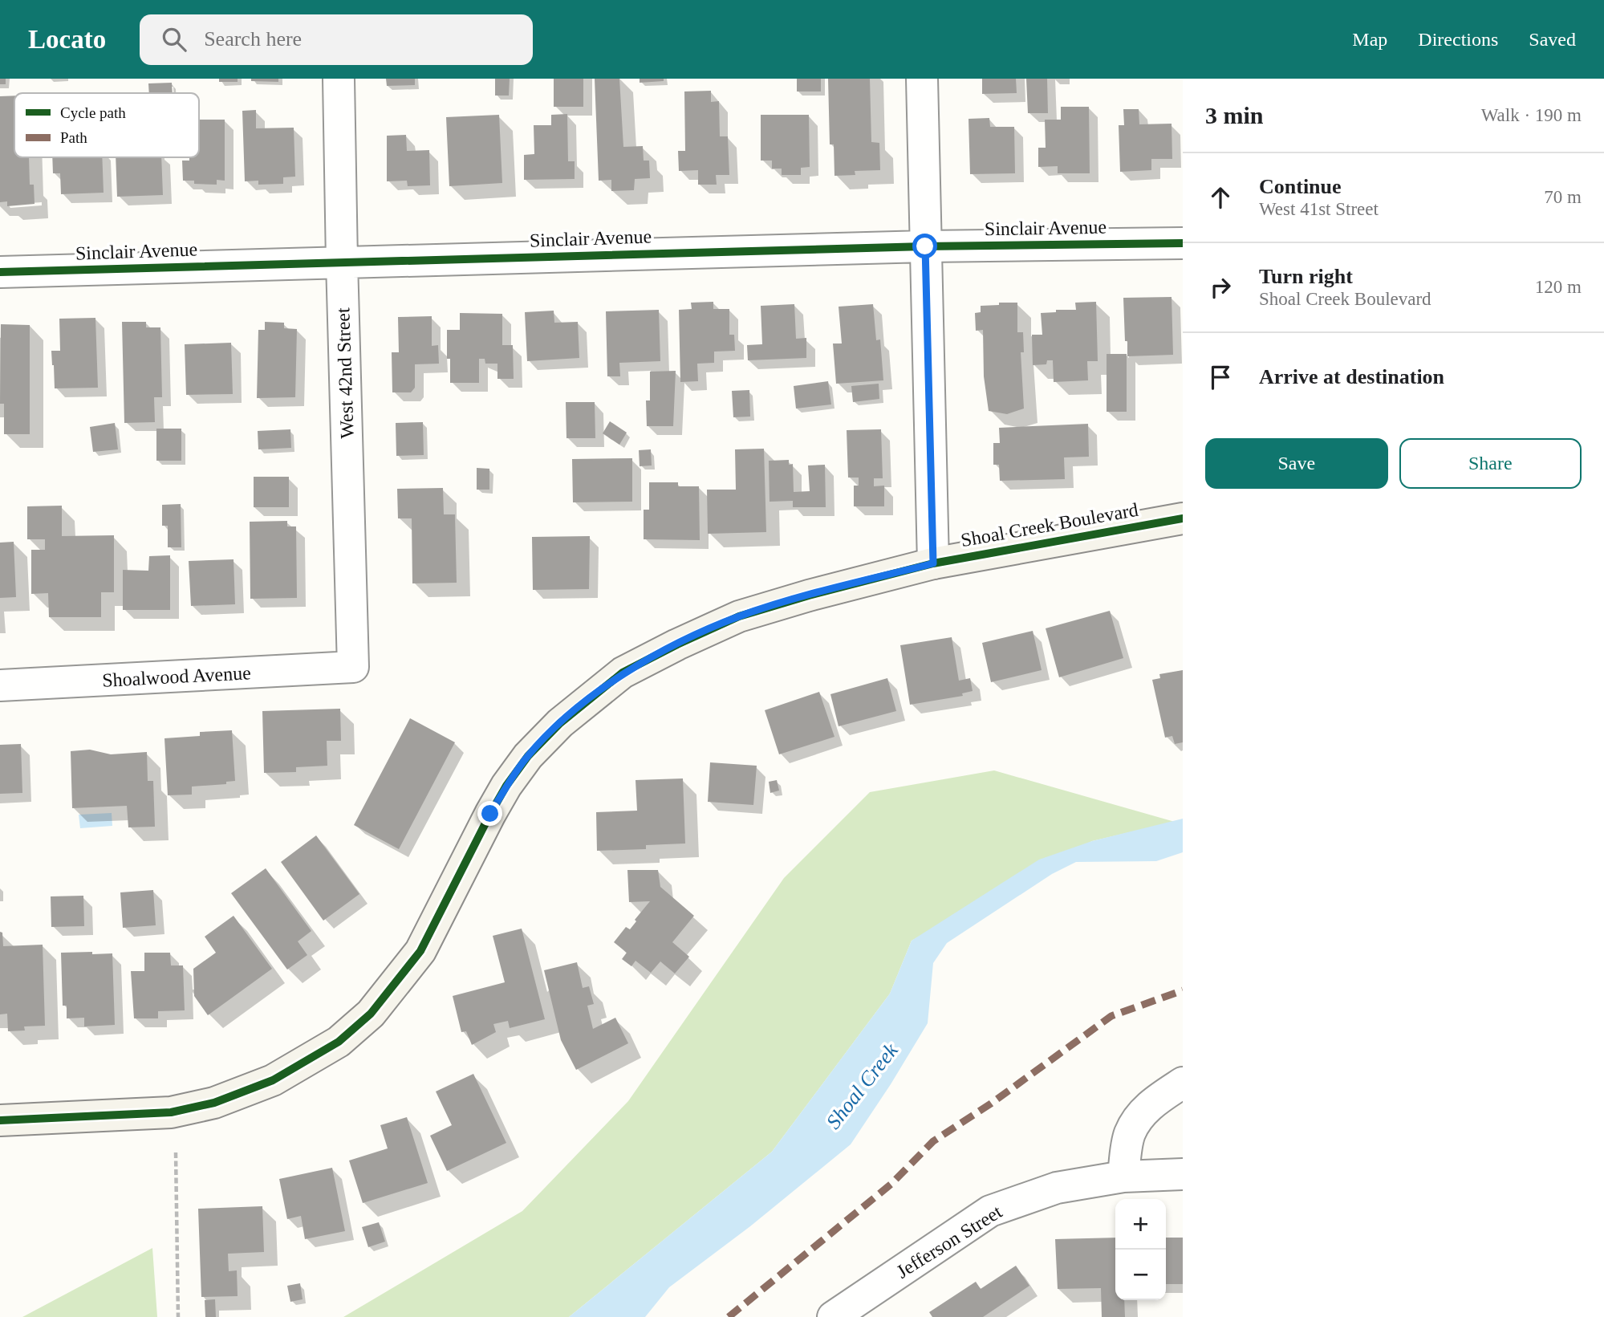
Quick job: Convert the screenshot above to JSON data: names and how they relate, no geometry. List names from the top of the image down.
{
  "streets": {
    "street": [
      "Sinclair Avenue",
      "West 42nd Street",
      "Shoal Creek Boulevard",
      "Shoalwood Avenue",
      "Jefferson Street"
    ]
  },
  "crossings": [
    ["Sinclair Avenue", "West 42nd Street"],
    ["West 42nd Street", "Shoalwood Avenue"]
  ],
  "water": ["Shoal Creek"],
  "legend": ["Cycle path", "Path"],
  "page": {
    "header": "Locato",
    "search": "Search here",
    "nav": ["Map", "Directions", "Saved"],
    "heading": ["3 min", "Walk · 190 m"],
    "list": [
      ["Continue", "West 41st Street", "70 m"],
      ["Turn right", "Shoal Creek Boulevard", "120 m"],
      "Arrive at destination"
    ],
    "buttons": ["Save", "Share"],
    "map_buttons": ["+", "−"]
  }
}
